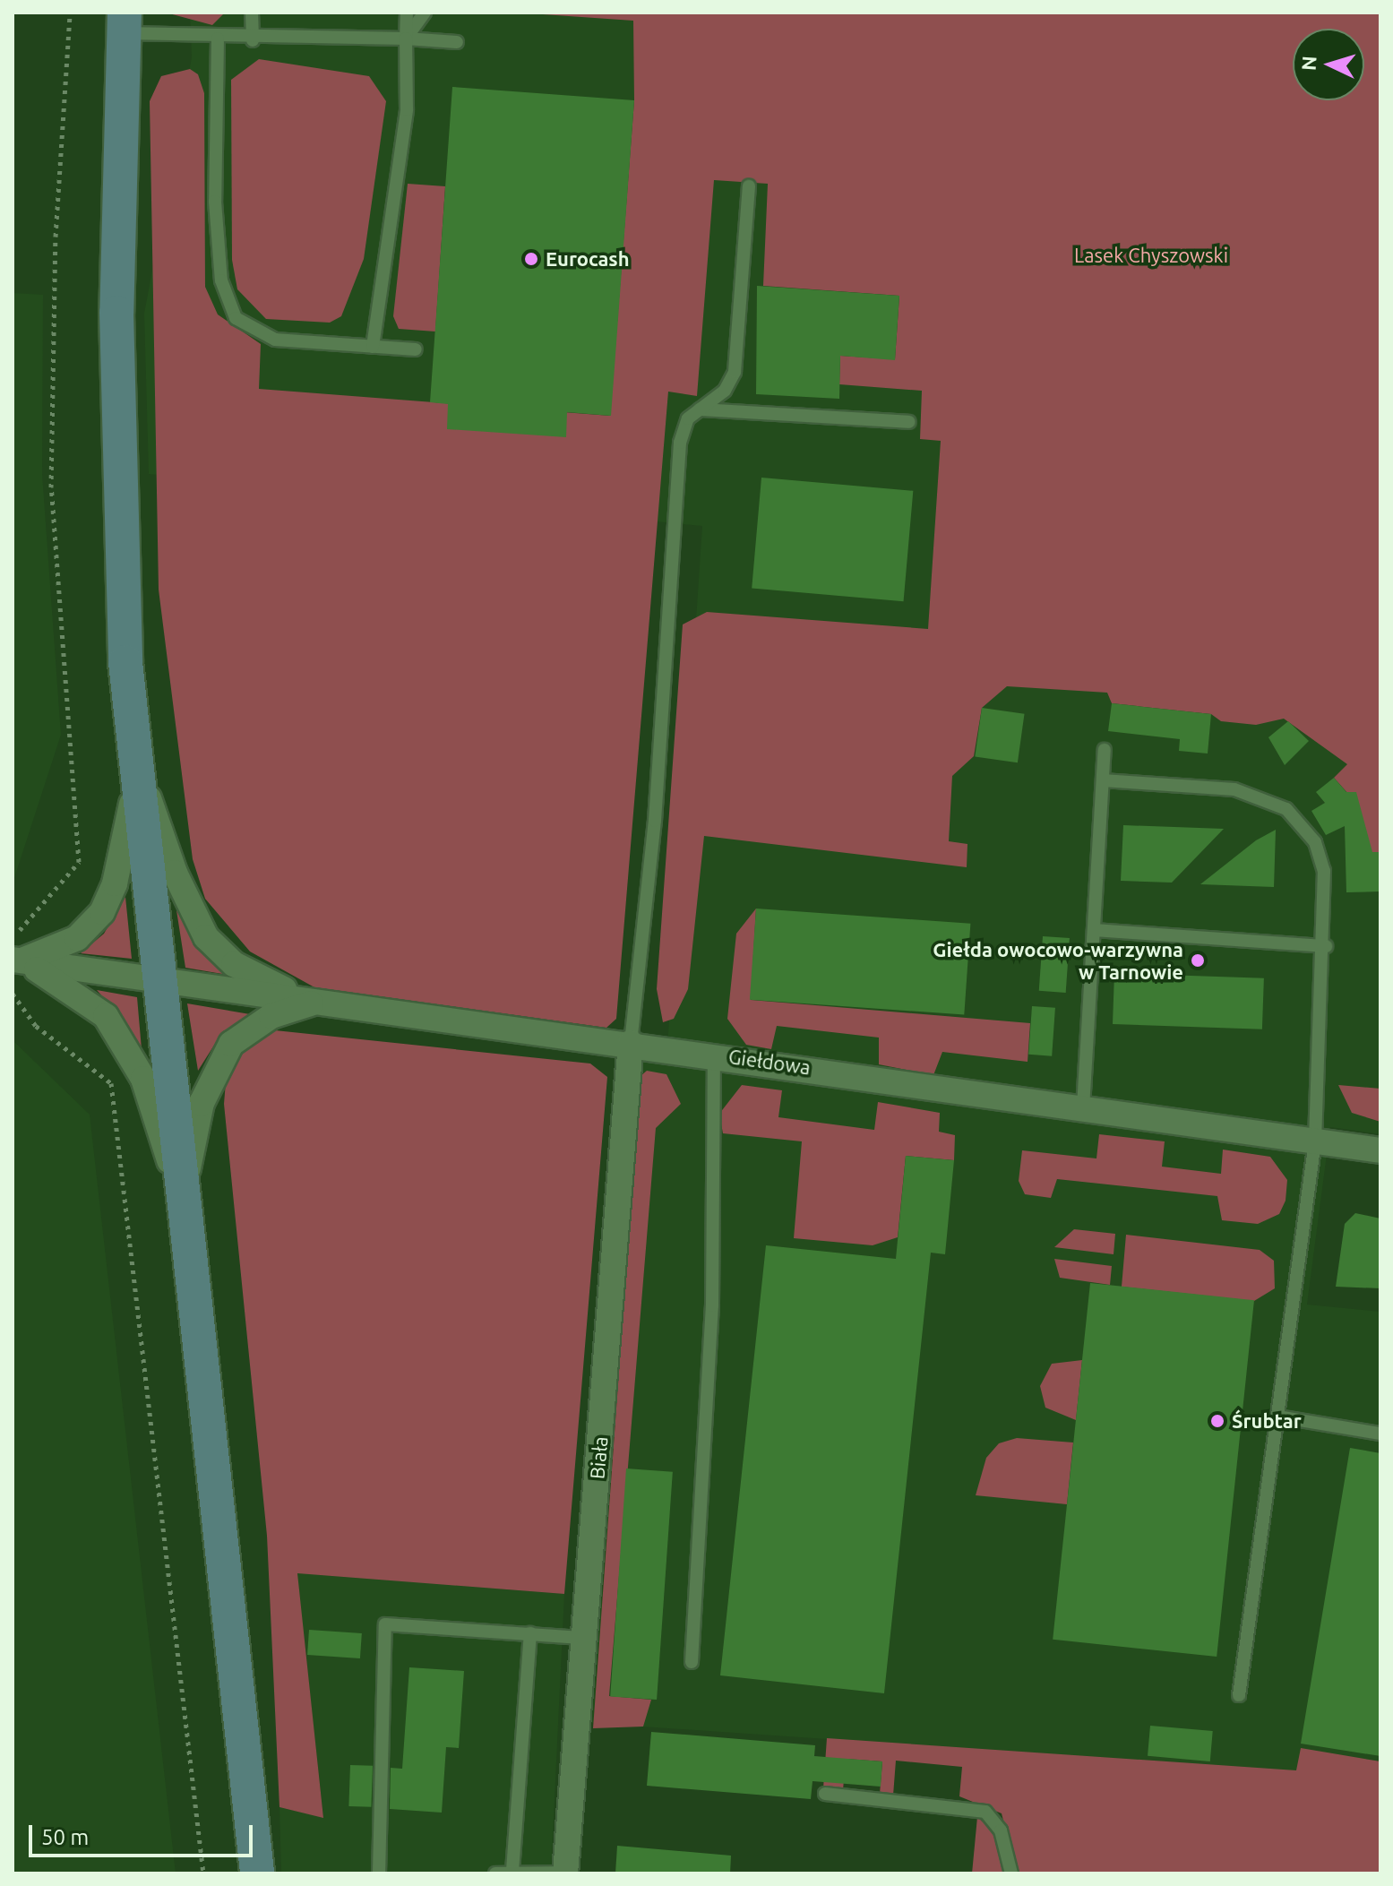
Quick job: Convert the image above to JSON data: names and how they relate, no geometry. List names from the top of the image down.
{
  "streets": {
    "street": ["Giełdowa", "Biała"]
  },
  "crossings": [
    ["Giełdowa", "Biała"]
  ],
  "parks": ["Lasek Chyszowski"],
  "places": ["Eurocash", "Giełda owocowo-warzywna w Tarnowie", "Śrubtar"],
  "scale_bar": "50 m",
  "north": "left"
}
